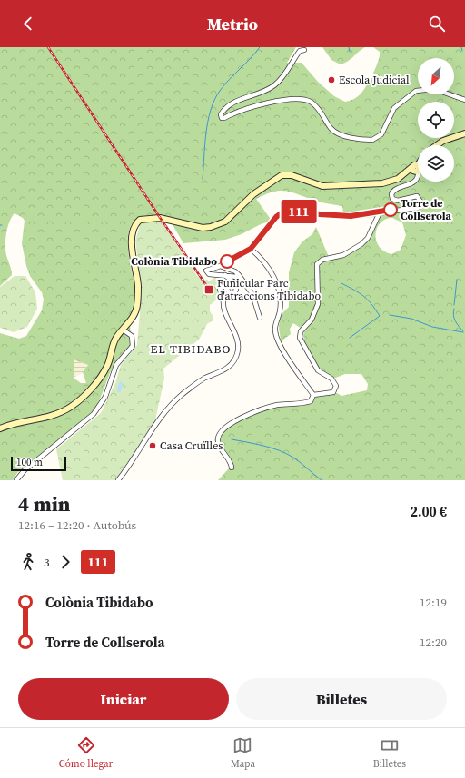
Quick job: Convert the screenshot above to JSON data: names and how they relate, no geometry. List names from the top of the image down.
{
  "districts": ["EL TIBIDABO"],
  "places": {
    "other": [
      "Escola Judicial",
      "Torre de Collserola",
      "Colònia Tibidabo",
      "Casa Cruïlles"
    ],
    "transit": ["Funicular Parc d'atraccions Tibidabo"]
  },
  "lines": ["bus line 111"],
  "scale_bar": "100 m",
  "north": "bottom left",
  "page": {
    "header": "Metrio",
    "on_map": "111",
    "scale": "100 m",
    "heading": ["4 min", "12:16 – 12:20 · Autobús", "2.00 €"],
    "legs": ["3", "111"],
    "list": [
      {
        "name": "Colònia Tibidabo",
        "value": "12:19"
      },
      {
        "name": "Torre de Collserola",
        "value": "12:20"
      }
    ],
    "buttons": ["Iniciar", "Billetes"],
    "tabs": ["Cómo llegar", "Mapa", "Billetes"]
  }
}
